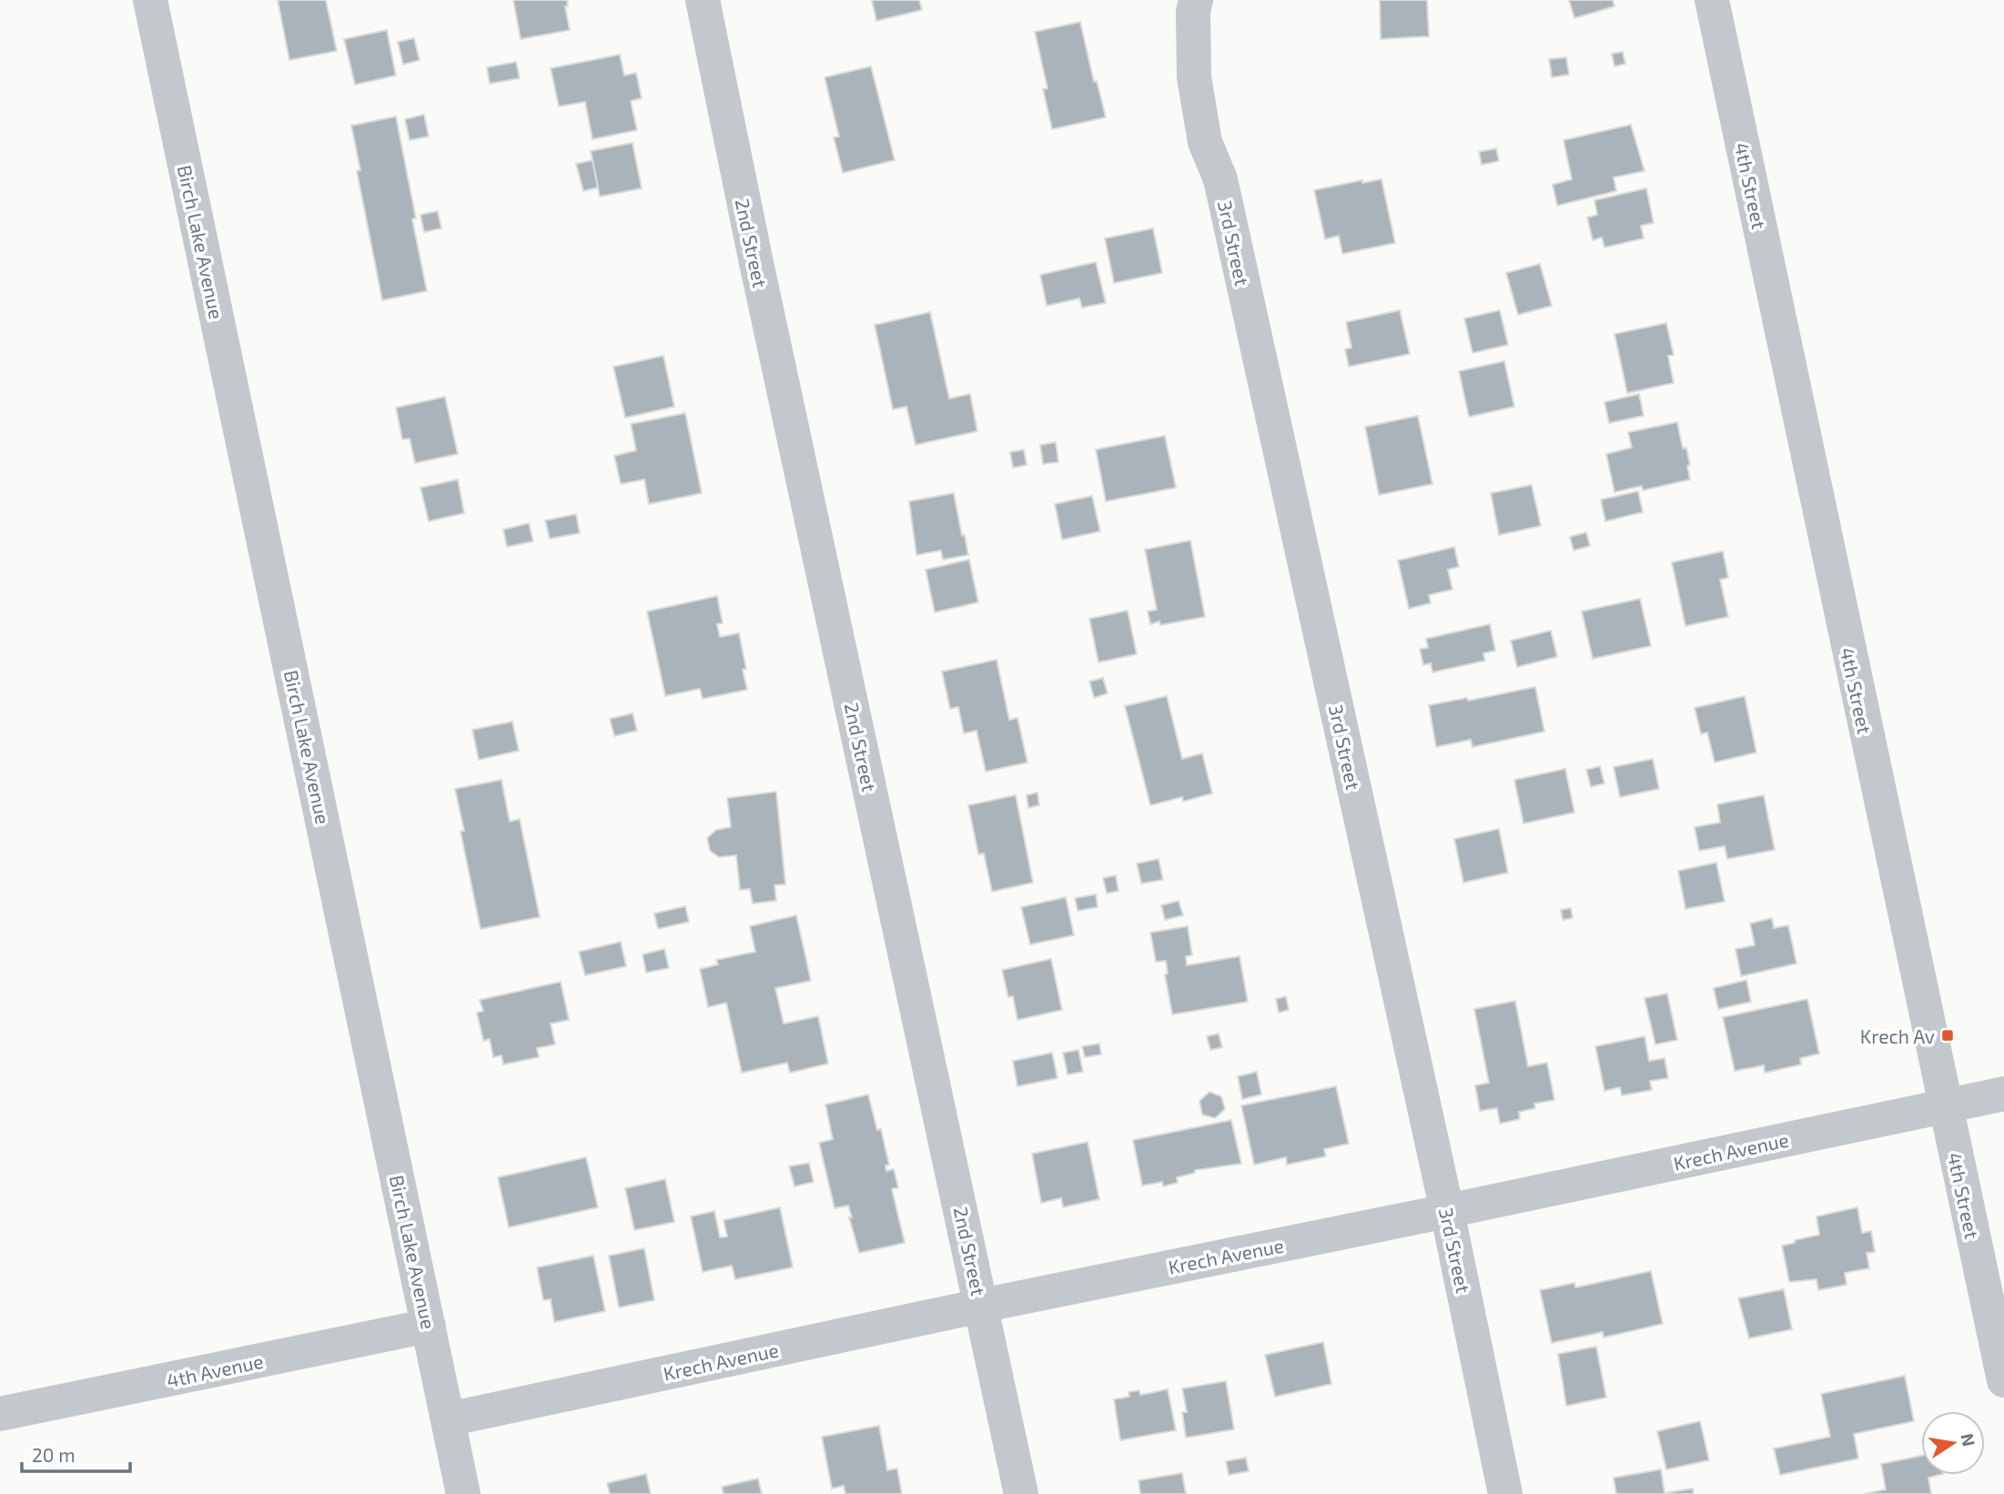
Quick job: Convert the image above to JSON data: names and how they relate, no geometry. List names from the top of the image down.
{
  "streets": {
    "street": [
      "4th Street",
      "Birch Lake Avenue",
      "2nd Street",
      "3rd Street",
      "Krech Avenue",
      "4th Avenue"
    ]
  },
  "crossings": [
    ["4th Street", "Krech Avenue"],
    ["Birch Lake Avenue", "Krech Avenue"],
    ["Birch Lake Avenue", "4th Avenue"],
    ["2nd Street", "Krech Avenue"],
    ["3rd Street", "Krech Avenue"]
  ],
  "places": {
    "transit": ["Krech Av"]
  },
  "scale_bar": "20 m",
  "north": "right"
}
